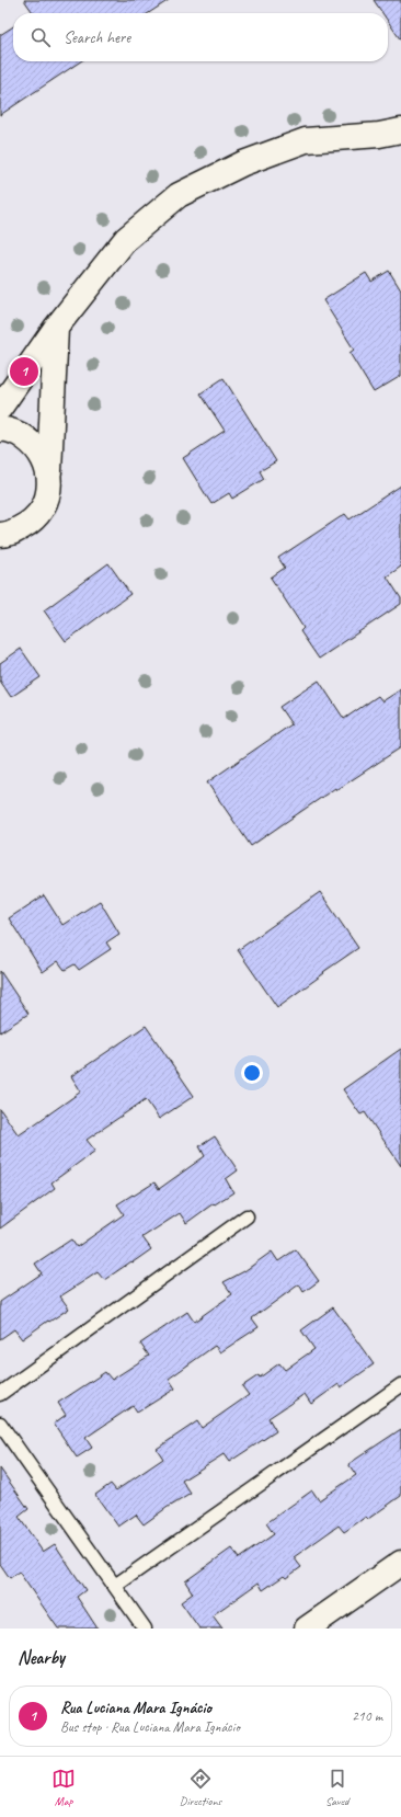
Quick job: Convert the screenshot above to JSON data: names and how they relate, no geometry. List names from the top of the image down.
{
  "page": {
    "search": "Search here",
    "pins": "1",
    "heading": "Nearby",
    "list": [
      {
        "mark": "1",
        "name": "Rua Luciana Mara Ignácio",
        "note": "Bus stop · Rua Luciana Mara Ignácio",
        "value": "210 m"
      }
    ],
    "nav": ["Map", "Directions", "Saved"]
  }
}
